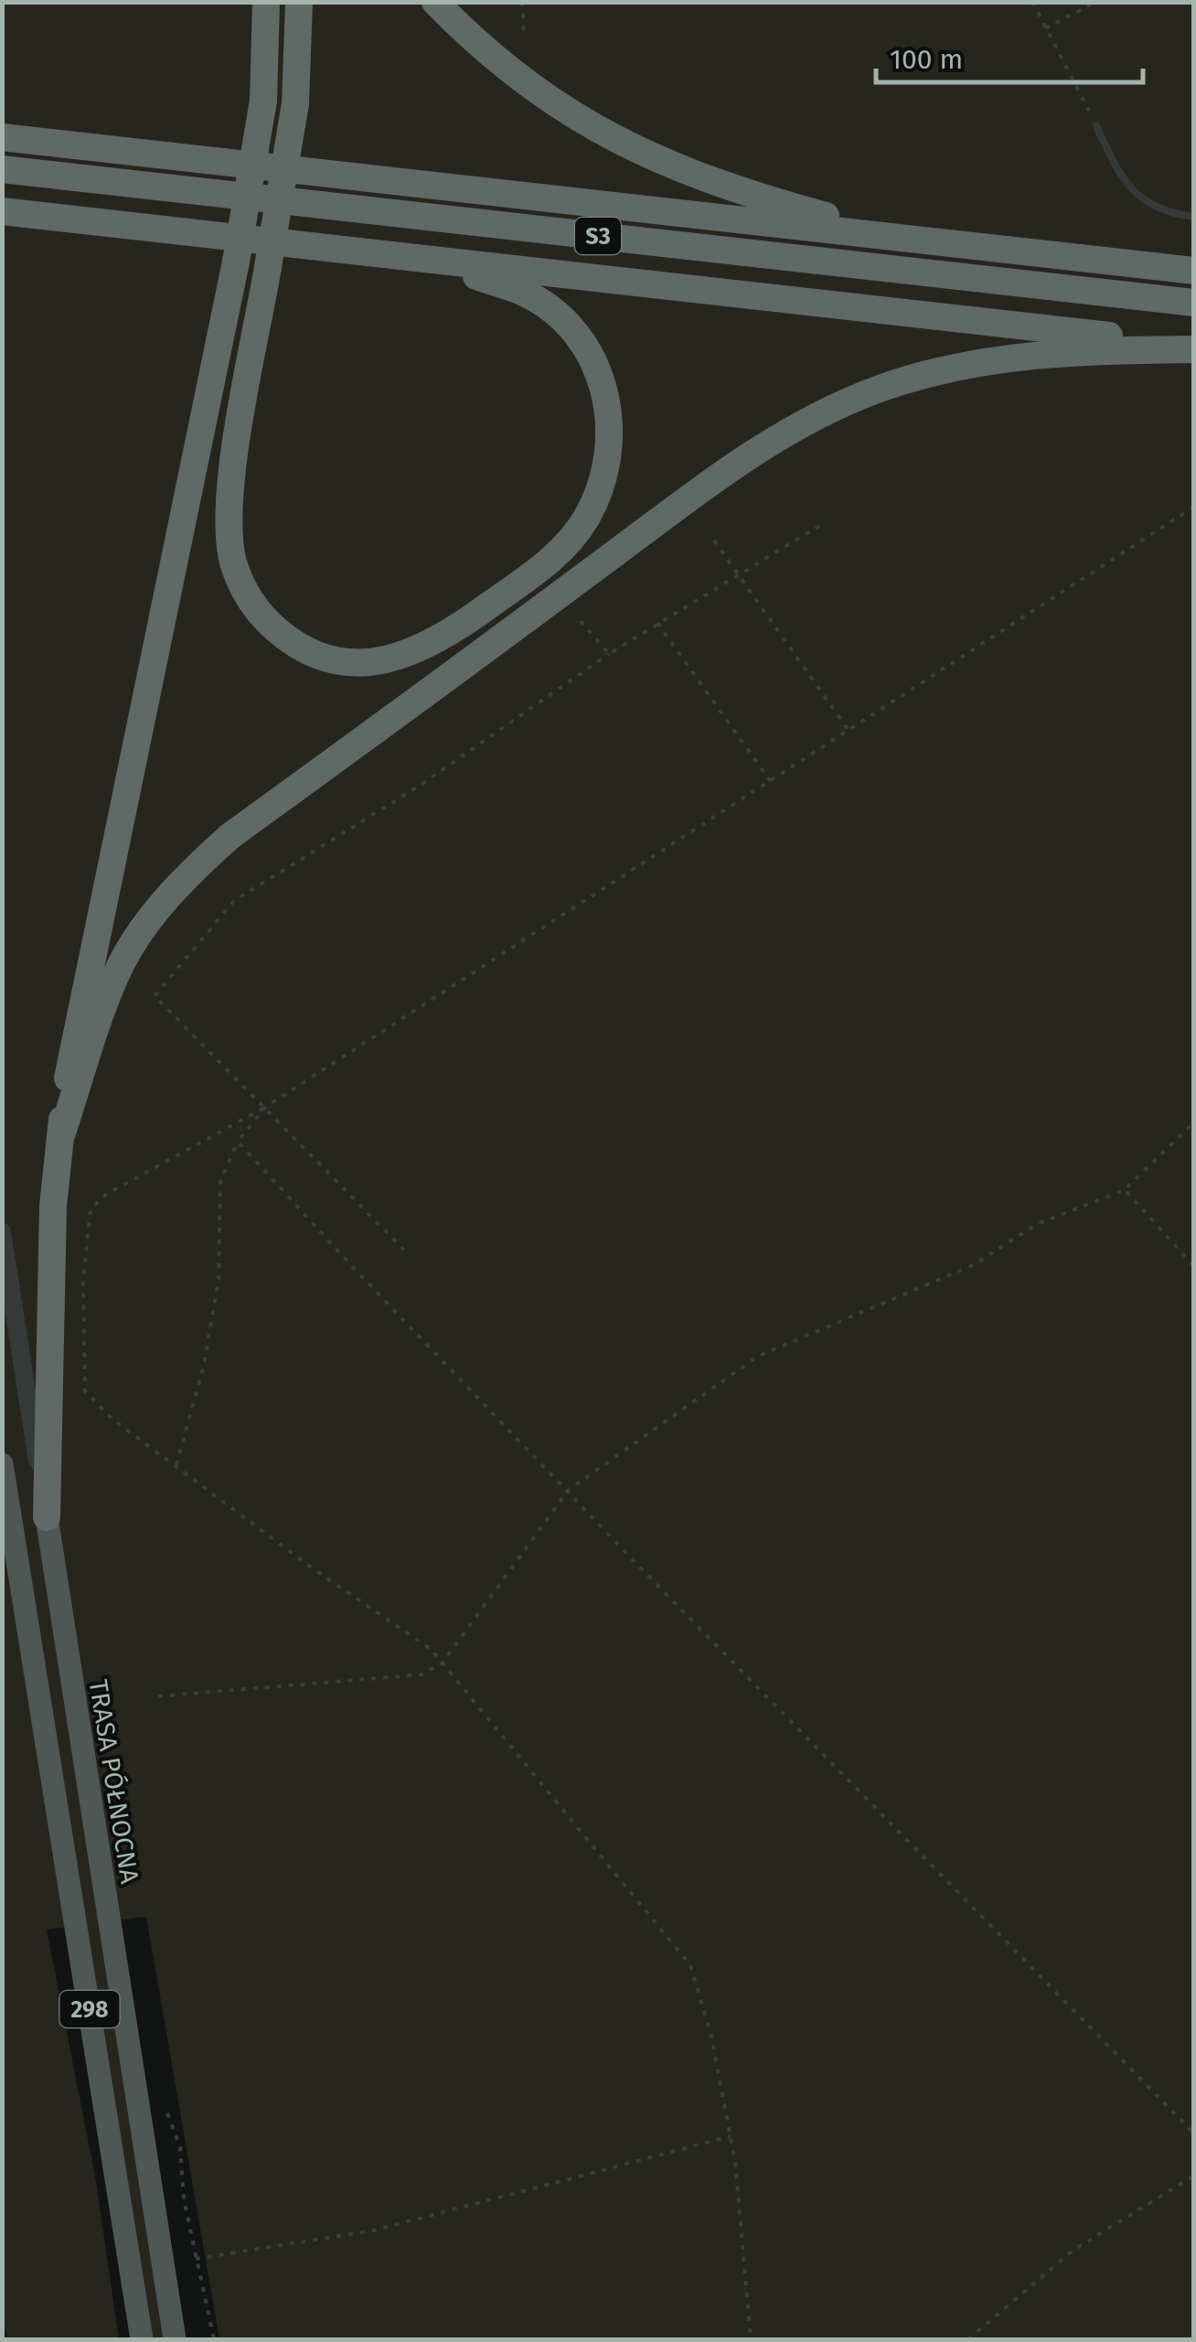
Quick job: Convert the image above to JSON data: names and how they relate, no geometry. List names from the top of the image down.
{
  "streets": {
    "highway": ["S3"],
    "main road": ["TRASA PÓŁNOCNA", "298"]
  },
  "scale_bar": "100 m"
}
